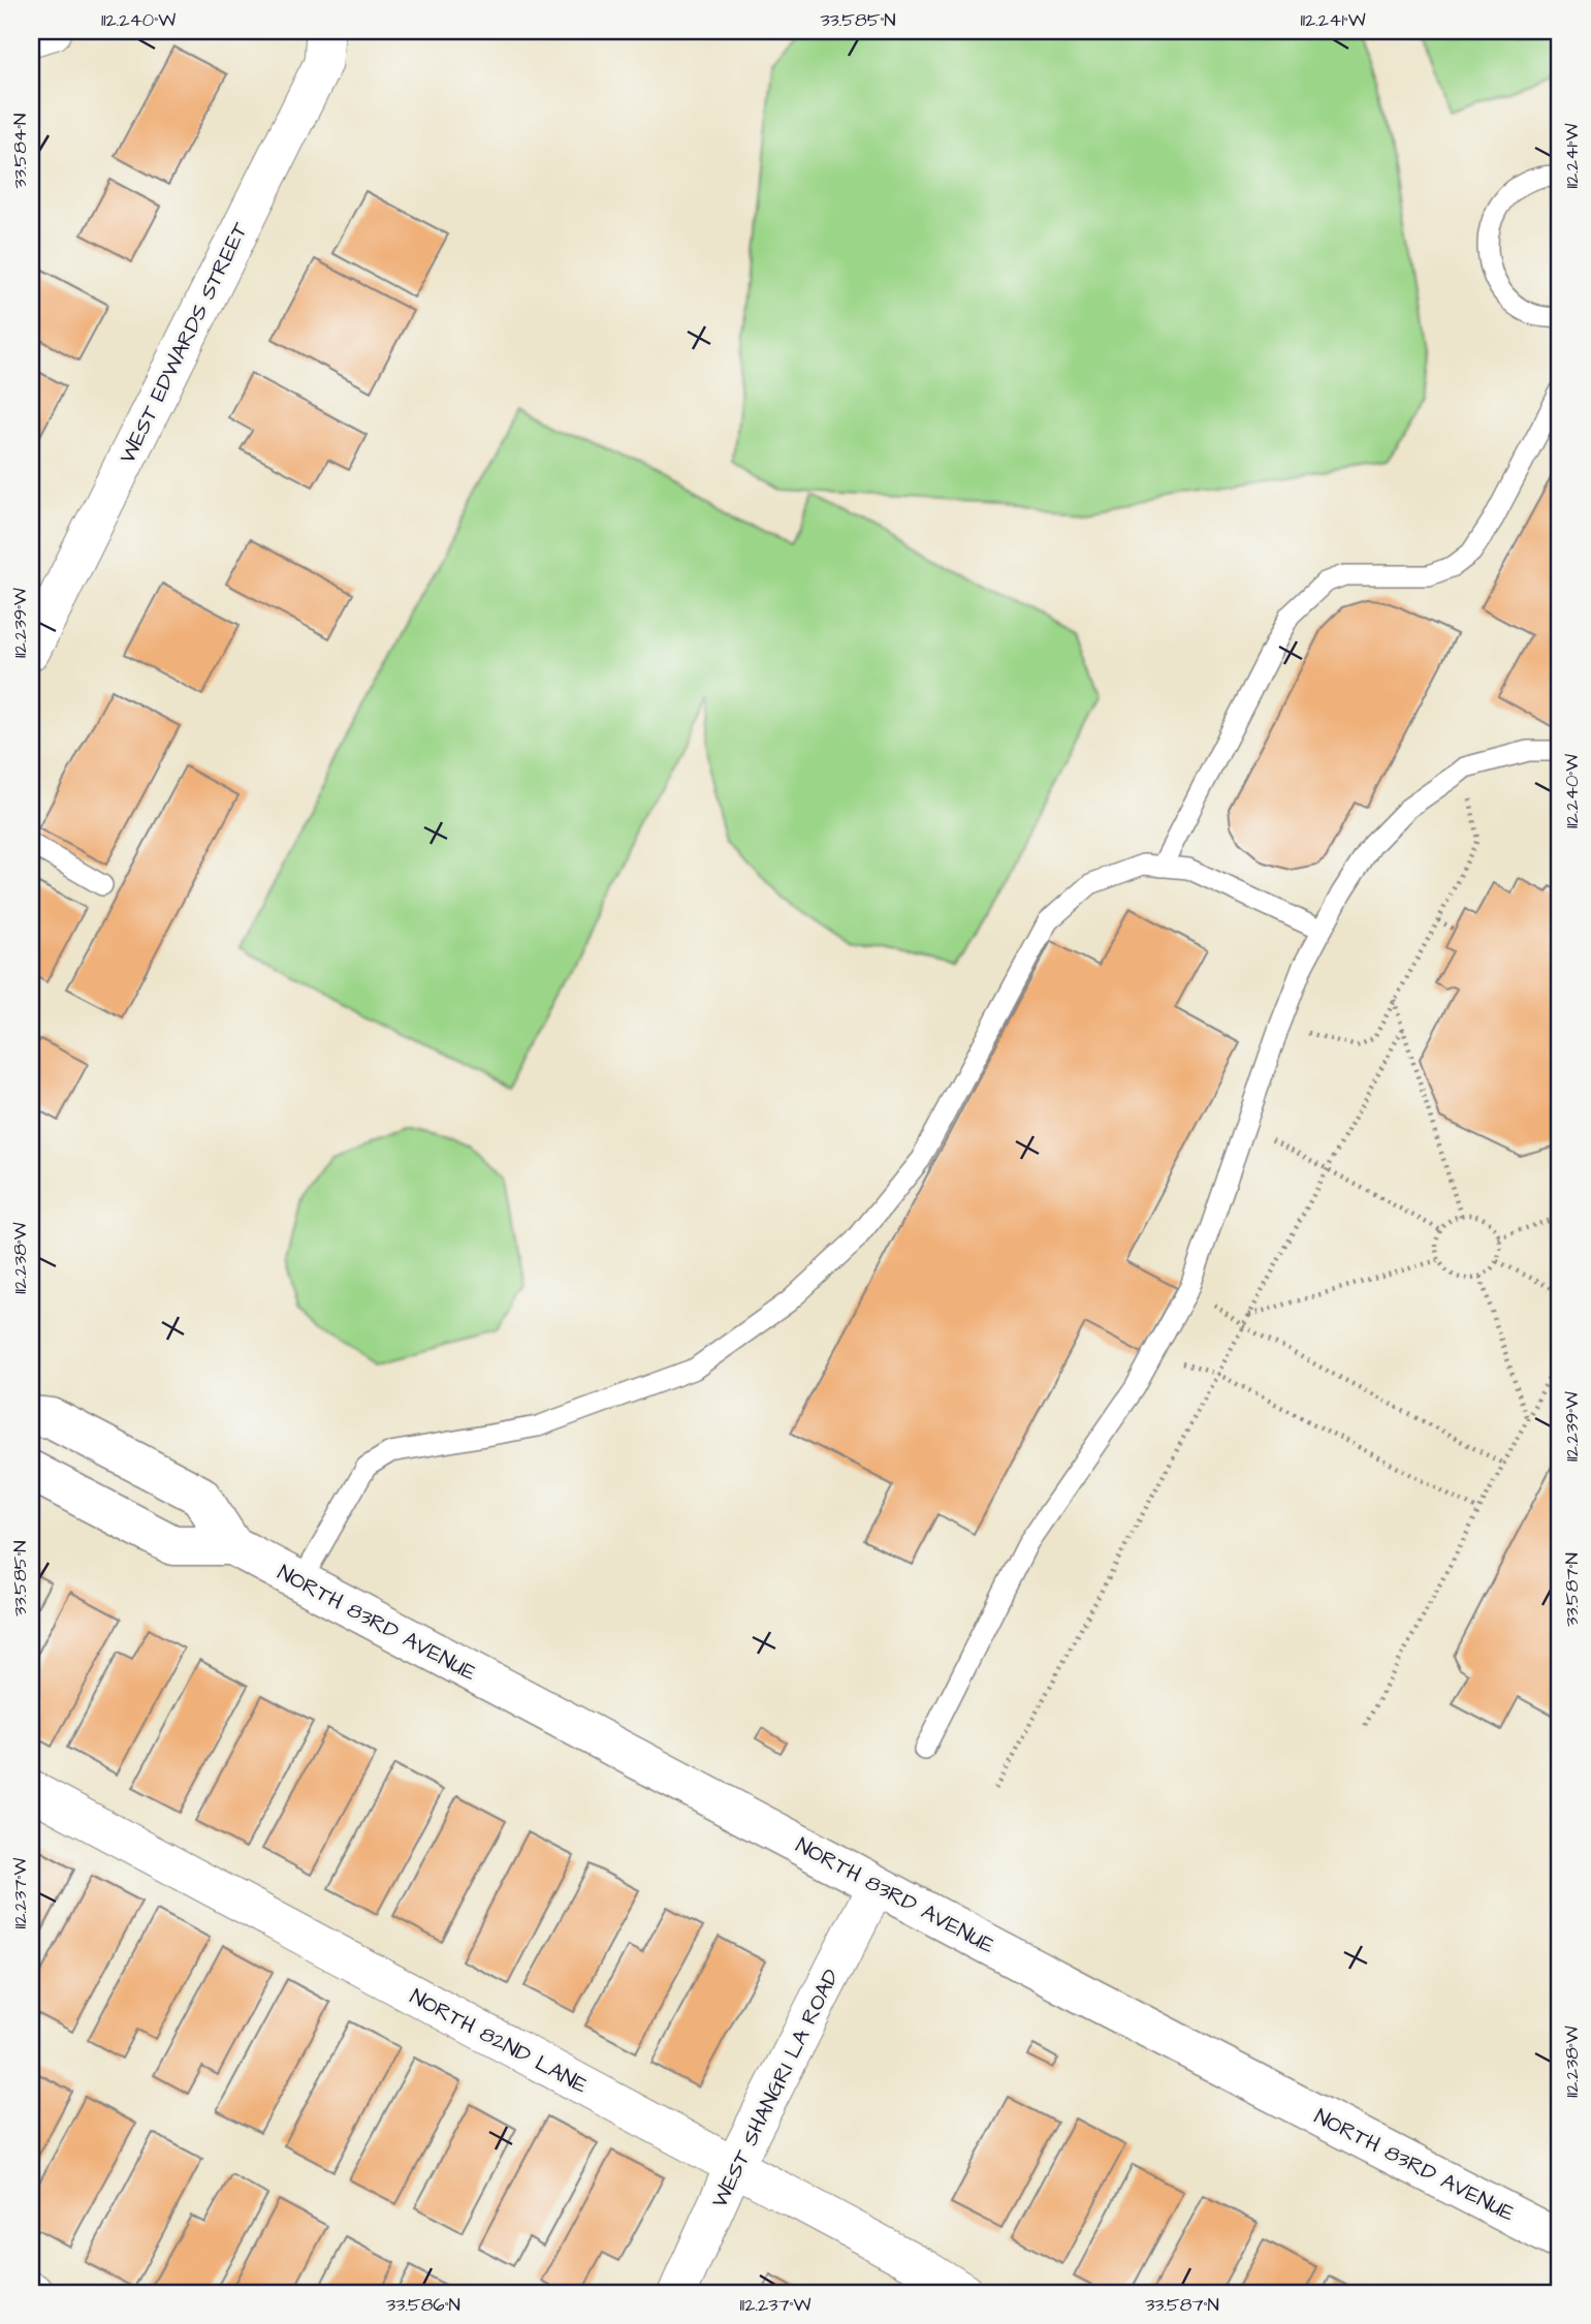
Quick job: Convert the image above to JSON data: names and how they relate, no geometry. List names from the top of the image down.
{
  "streets": {
    "main road": ["NORTH 83RD AVENUE"],
    "street": ["WEST EDWARDS STREET", "NORTH 82ND LANE", "WEST SHANGRI LA ROAD"]
  },
  "crossings": [
    ["NORTH 83RD AVENUE", "WEST SHANGRI LA ROAD"],
    ["NORTH 82ND LANE", "WEST SHANGRI LA ROAD"]
  ],
  "coordinates": [
    "112.240°W",
    "33.585°N",
    "112.241°W",
    "33.584°N",
    "112.239°W",
    "112.238°W",
    "33.587°N",
    "112.237°W",
    "33.586°N"
  ]
}
